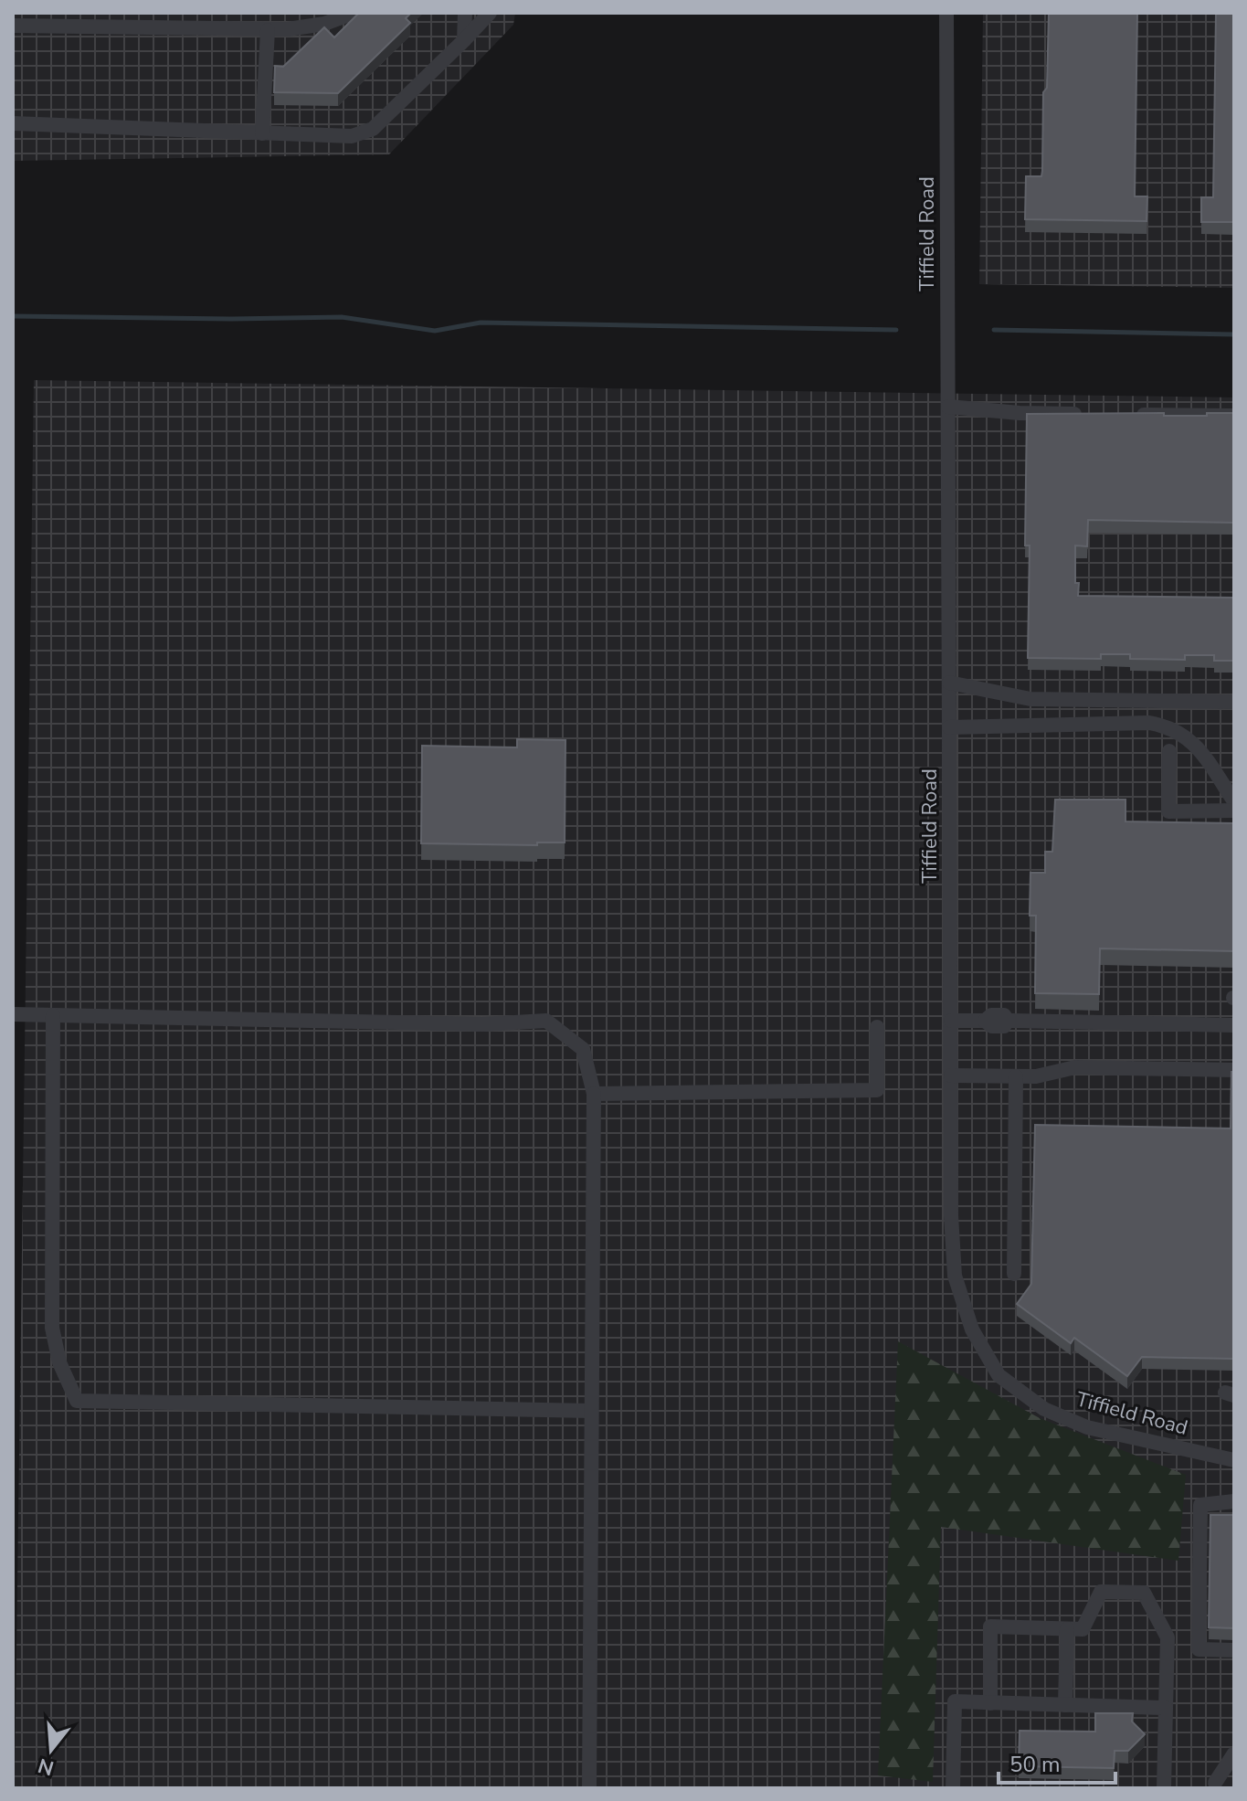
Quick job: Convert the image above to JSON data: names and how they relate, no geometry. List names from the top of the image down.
{
  "streets": {
    "street": ["Tiffield Road"]
  },
  "scale_bar": "50 m",
  "north": "bottom"
}
